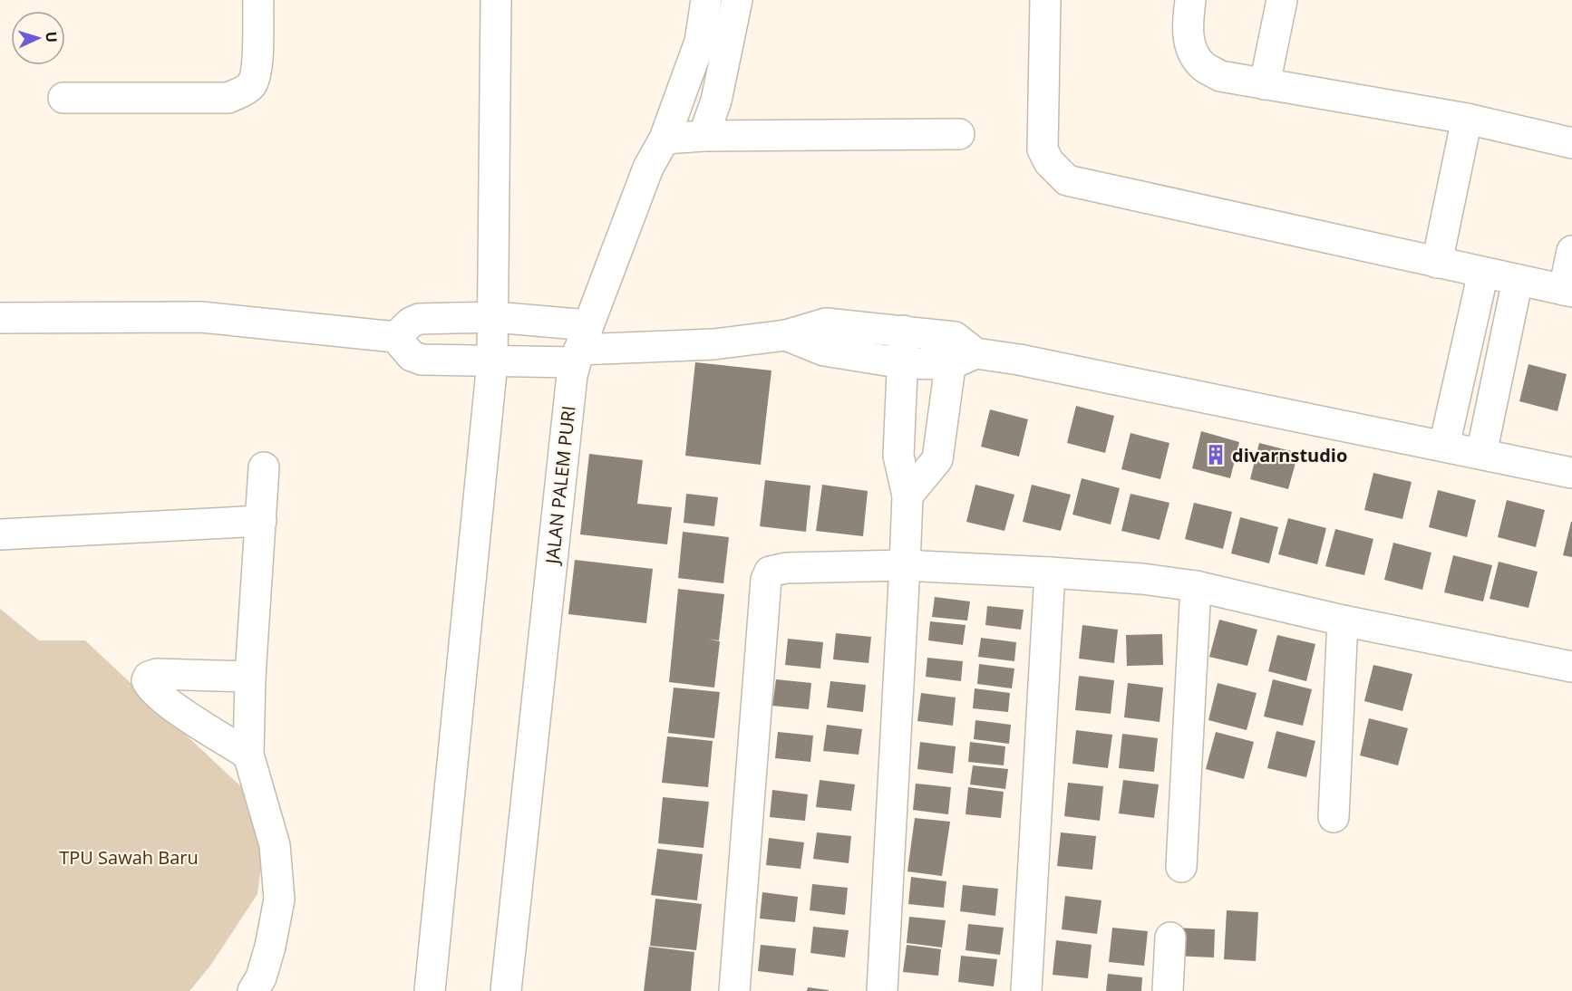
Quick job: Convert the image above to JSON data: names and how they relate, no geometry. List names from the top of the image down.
{
  "streets": {
    "street": ["JALAN PALEM PURI"]
  },
  "parks": ["TPU Sawah Baru"],
  "places": {
    "building": ["divarnstudio"]
  },
  "north": "right"
}
